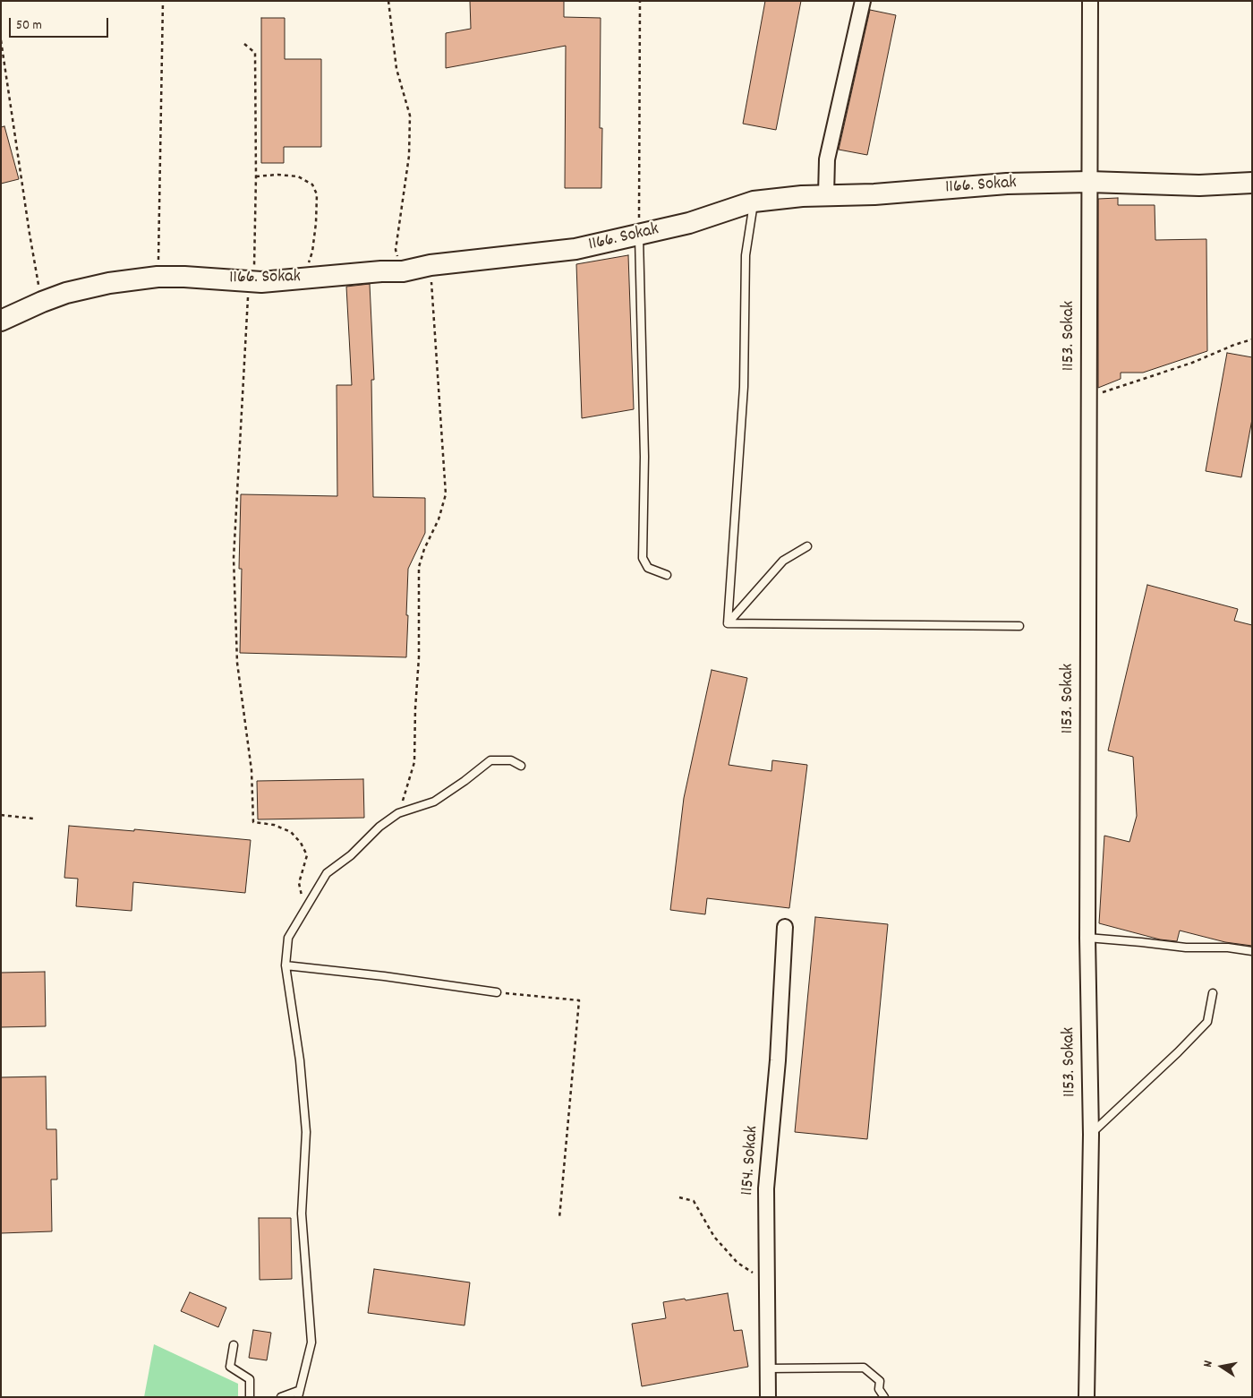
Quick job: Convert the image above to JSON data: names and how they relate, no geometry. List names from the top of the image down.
{
  "streets": {
    "street": ["1166. Sokak", "1153. Sokak", "1154. Sokak"]
  },
  "crossings": [
    ["1166. Sokak", "1153. Sokak"]
  ],
  "scale_bar": "50 m",
  "north": "left"
}
